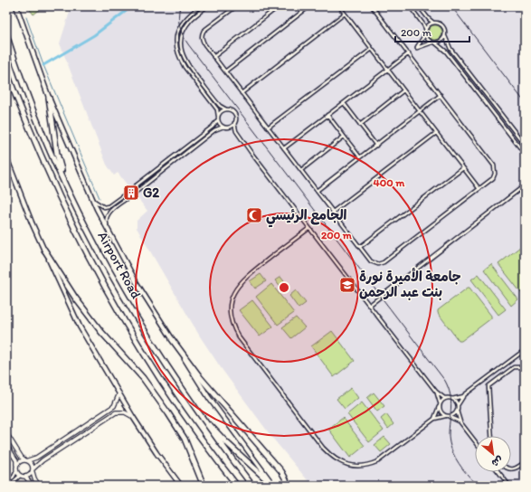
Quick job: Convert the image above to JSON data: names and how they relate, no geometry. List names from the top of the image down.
{
  "streets": {
    "highway": ["Airport Road"]
  },
  "places": {
    "building": ["G2"],
    "mosque": ["الجامع الرئيسي"],
    "school or university": ["جامعة الأميرة نورة بنت عبد الرحمن"]
  },
  "scale_bar": "200 m",
  "north": "bottom right",
  "rings": ["400 m", "200 m"]
}
